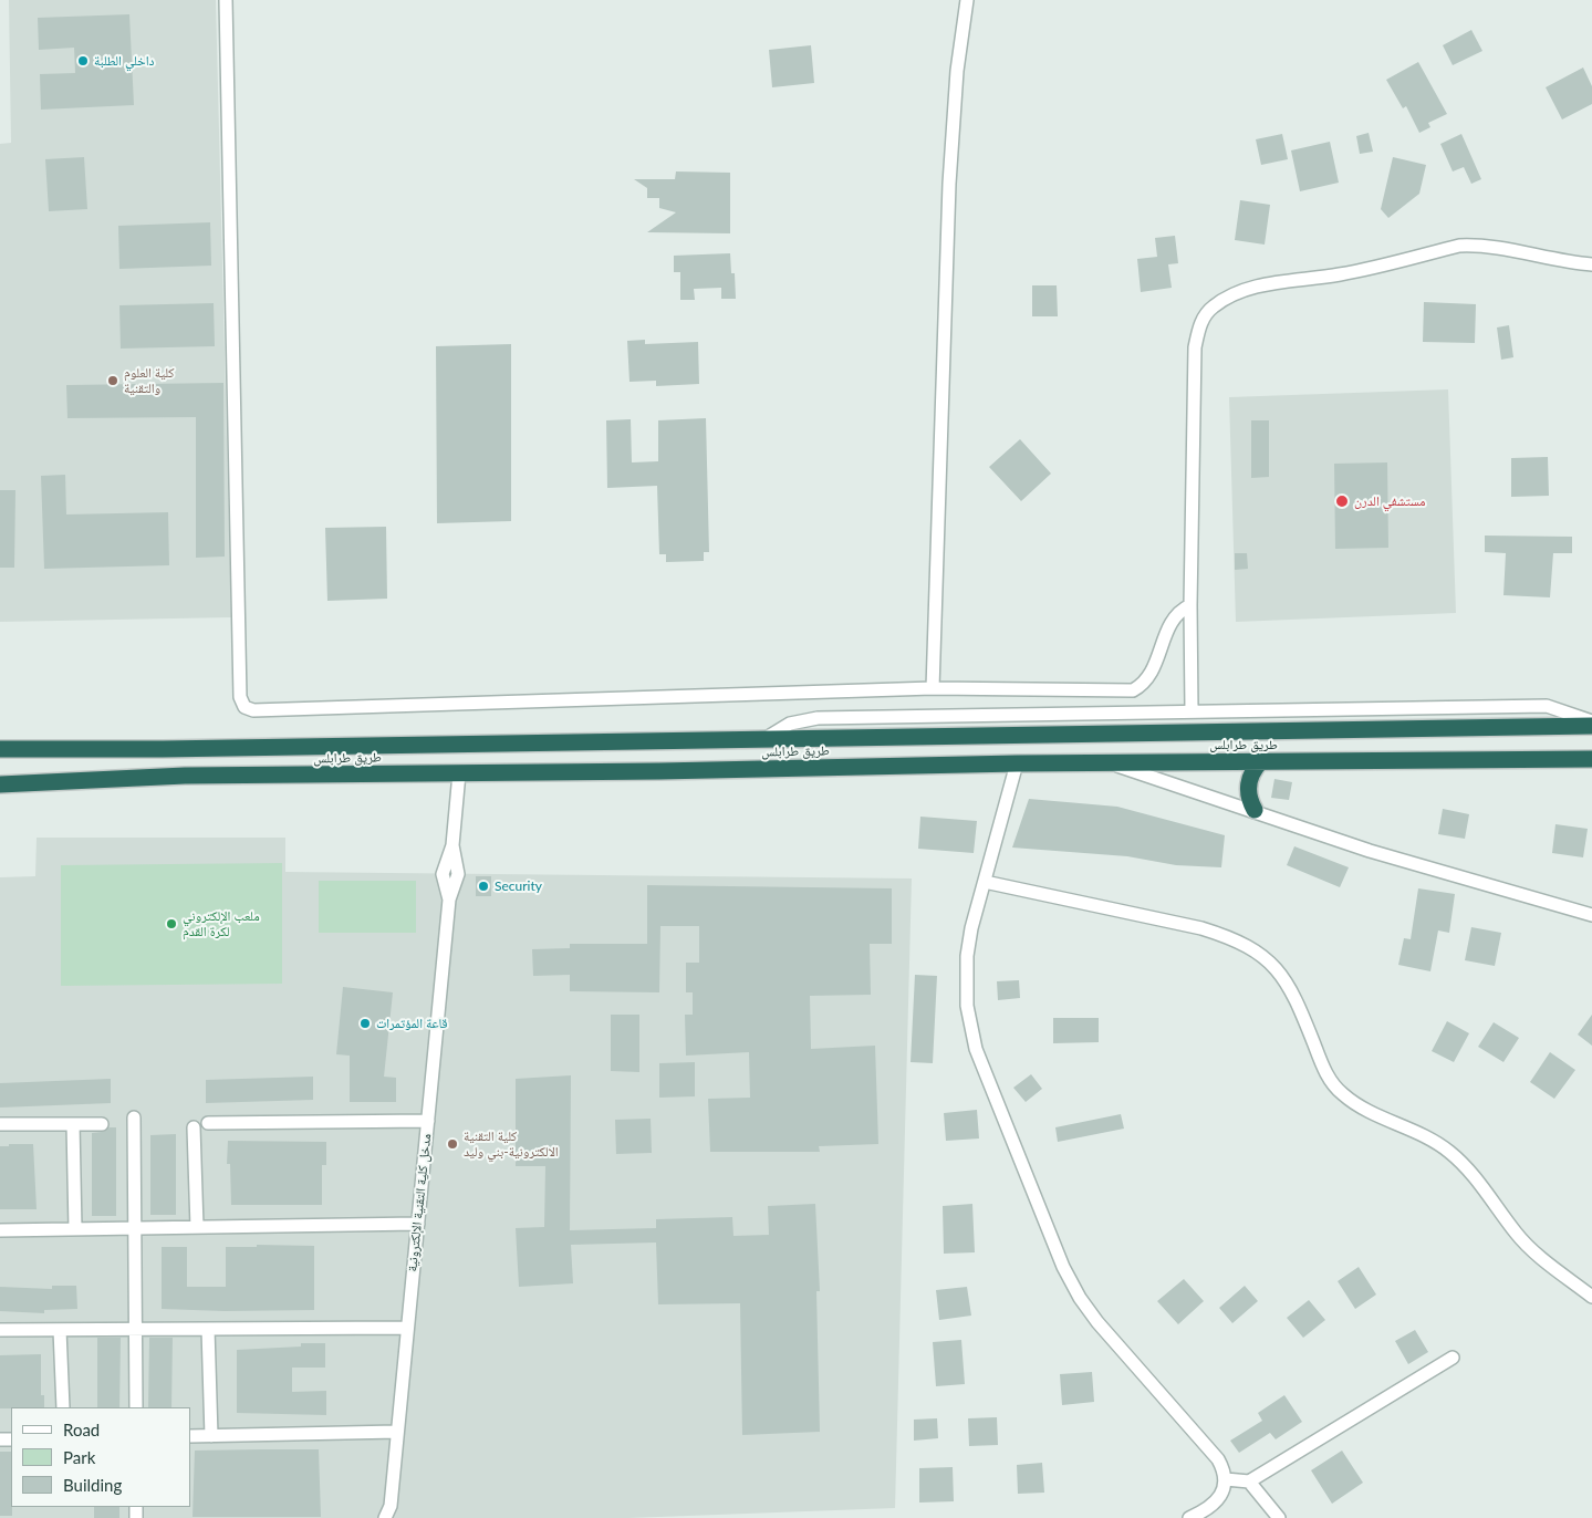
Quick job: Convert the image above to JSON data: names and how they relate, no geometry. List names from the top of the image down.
{
  "streets": {
    "highway": ["طريق طرابلس"],
    "street": ["مدخل كلية التقنية الإلكترونية"]
  },
  "crossings": [
    ["طريق طرابلس", "مدخل كلية التقنية الإلكترونية"]
  ],
  "places": [
    "داخلي الطلبة",
    "كلية العلوم والتقنية",
    "مستشفي الدرن",
    "Security",
    "ملعب الإلكتروني لكرة القدم",
    "قاعة المؤتمرات",
    "كلية التقنية الالكترونية-بني وليد"
  ],
  "legend": ["Road", "Park", "Building"]
}
